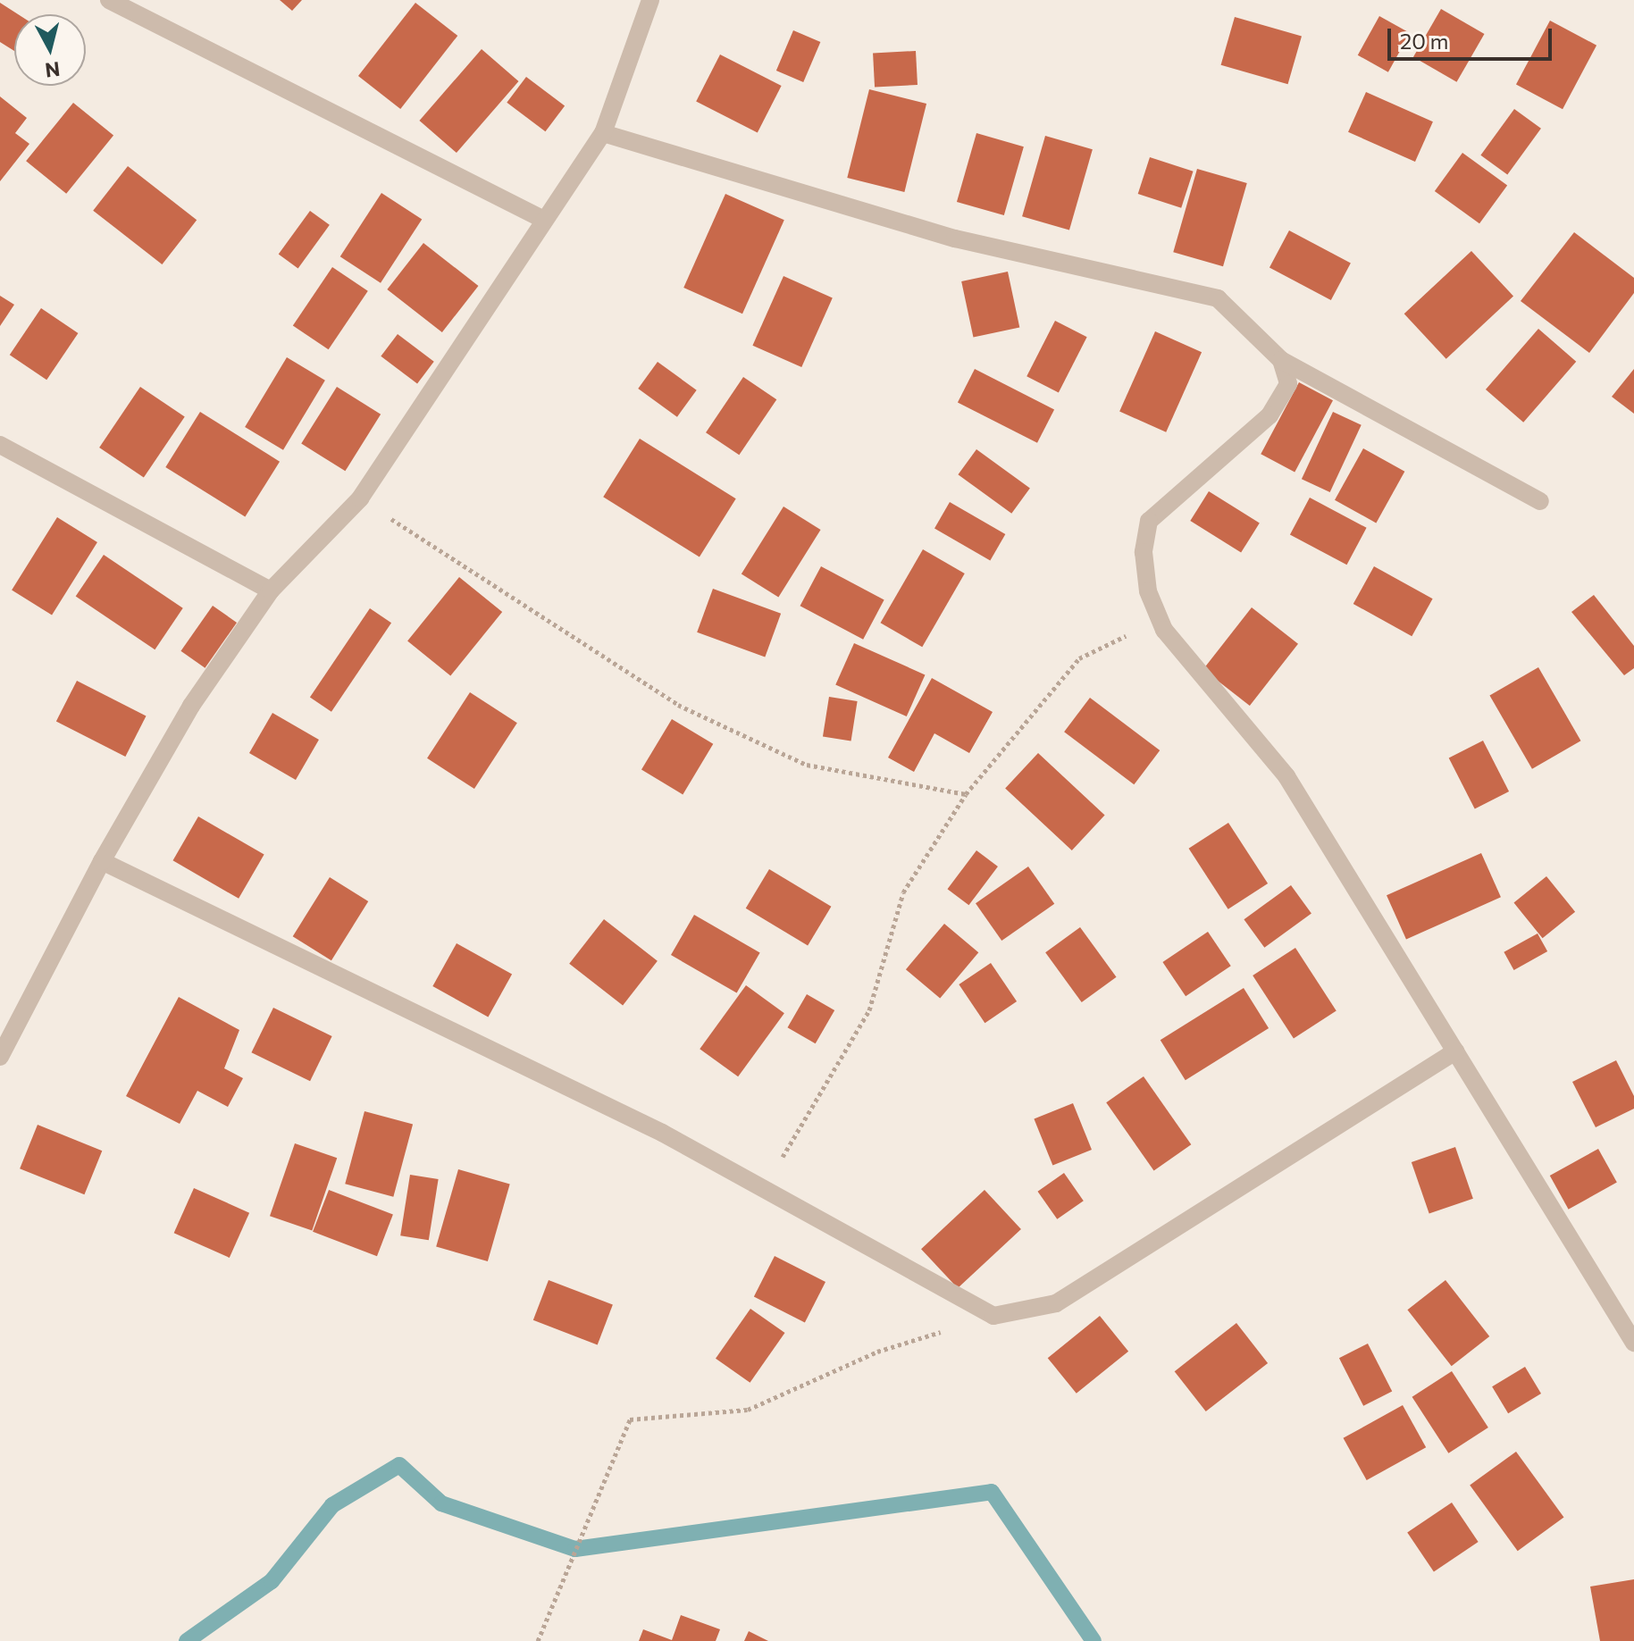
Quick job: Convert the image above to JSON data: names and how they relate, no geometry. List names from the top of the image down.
{
  "scale_bar": "20 m",
  "north": "bottom"
}
